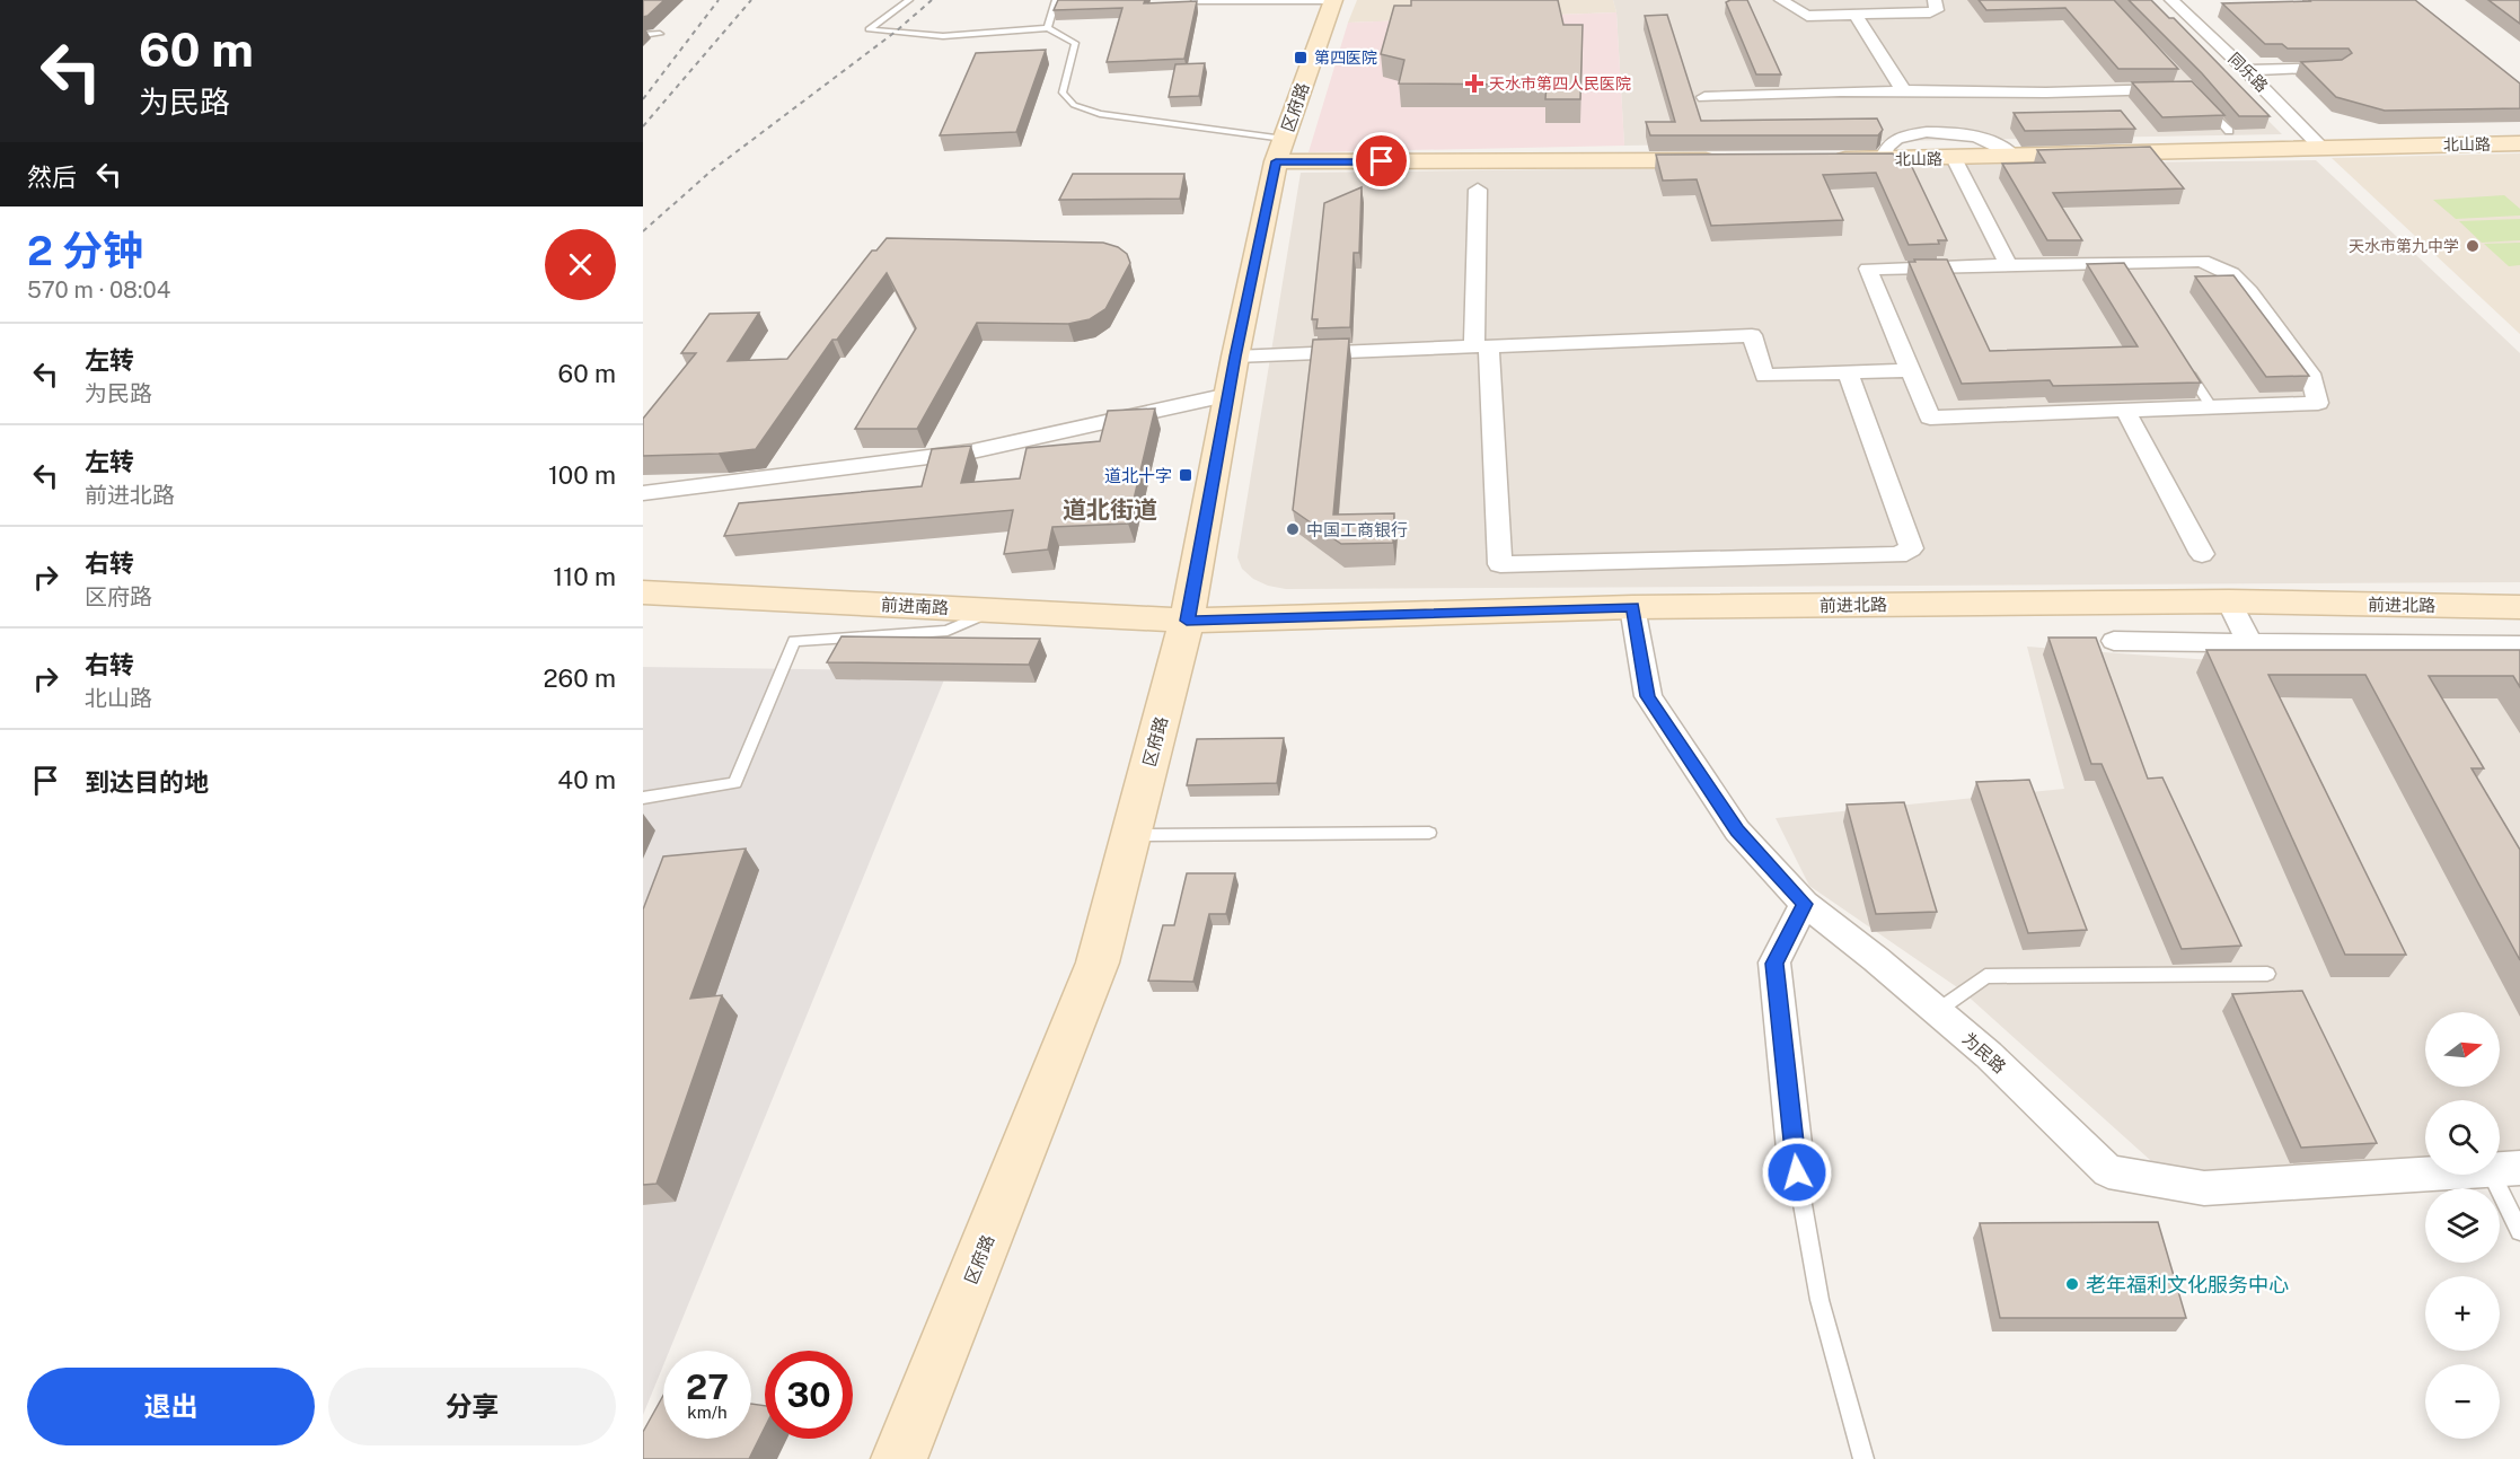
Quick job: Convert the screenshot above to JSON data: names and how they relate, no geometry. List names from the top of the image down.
{
  "streets": {
    "main road": [
      "区府路",
      "北山路",
      "前进北路",
      "前进南路"
    ],
    "street": ["同乐路", "为民路"]
  },
  "crossings": [
    ["同乐路", "北山路"],
    ["区府路", "前进北路"],
    ["区府路", "前进南路"],
    ["前进北路", "前进南路"],
    ["前进北路", "为民路"]
  ],
  "districts": ["道北街道"],
  "places": {
    "transit": ["第四医院", "道北十字"],
    "health": ["天水市第四人民医院"],
    "other": ["天水市第九中学", "中国工商银行", "老年福利文化服务中心"]
  },
  "north": "right",
  "page": {
    "turn": ["60 m", "为民路"],
    "then": "然后",
    "heading": ["2 分钟", "570 m · 08:04"],
    "list": [
      {
        "name": "左转",
        "note": "为民路",
        "value": "60 m"
      },
      {
        "name": "左转",
        "note": "前进北路",
        "value": "100 m"
      },
      {
        "name": "右转",
        "note": "区府路",
        "value": "110 m"
      },
      {
        "name": "右转",
        "note": "北山路",
        "value": "260 m"
      },
      {
        "name": "到达目的地",
        "value": "40 m"
      }
    ],
    "map_buttons": ["+", "−"],
    "speed": "27 km/h",
    "limit": "30",
    "buttons": ["退出", "分享"]
  }
}
